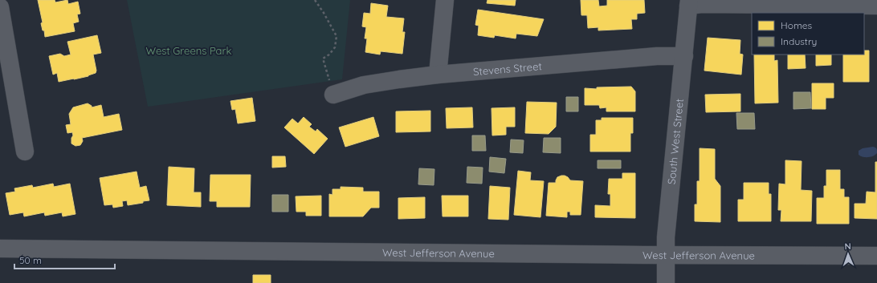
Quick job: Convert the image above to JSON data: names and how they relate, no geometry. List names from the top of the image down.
{
  "streets": {
    "street": ["Stevens Street", "South West Street", "West Jefferson Avenue"]
  },
  "crossings": [
    ["Stevens Street", "South West Street"],
    ["South West Street", "West Jefferson Avenue"]
  ],
  "parks": ["West Greens Park"],
  "legend": ["Homes", "Industry"],
  "scale_bar": "50 m",
  "north": "top"
}
